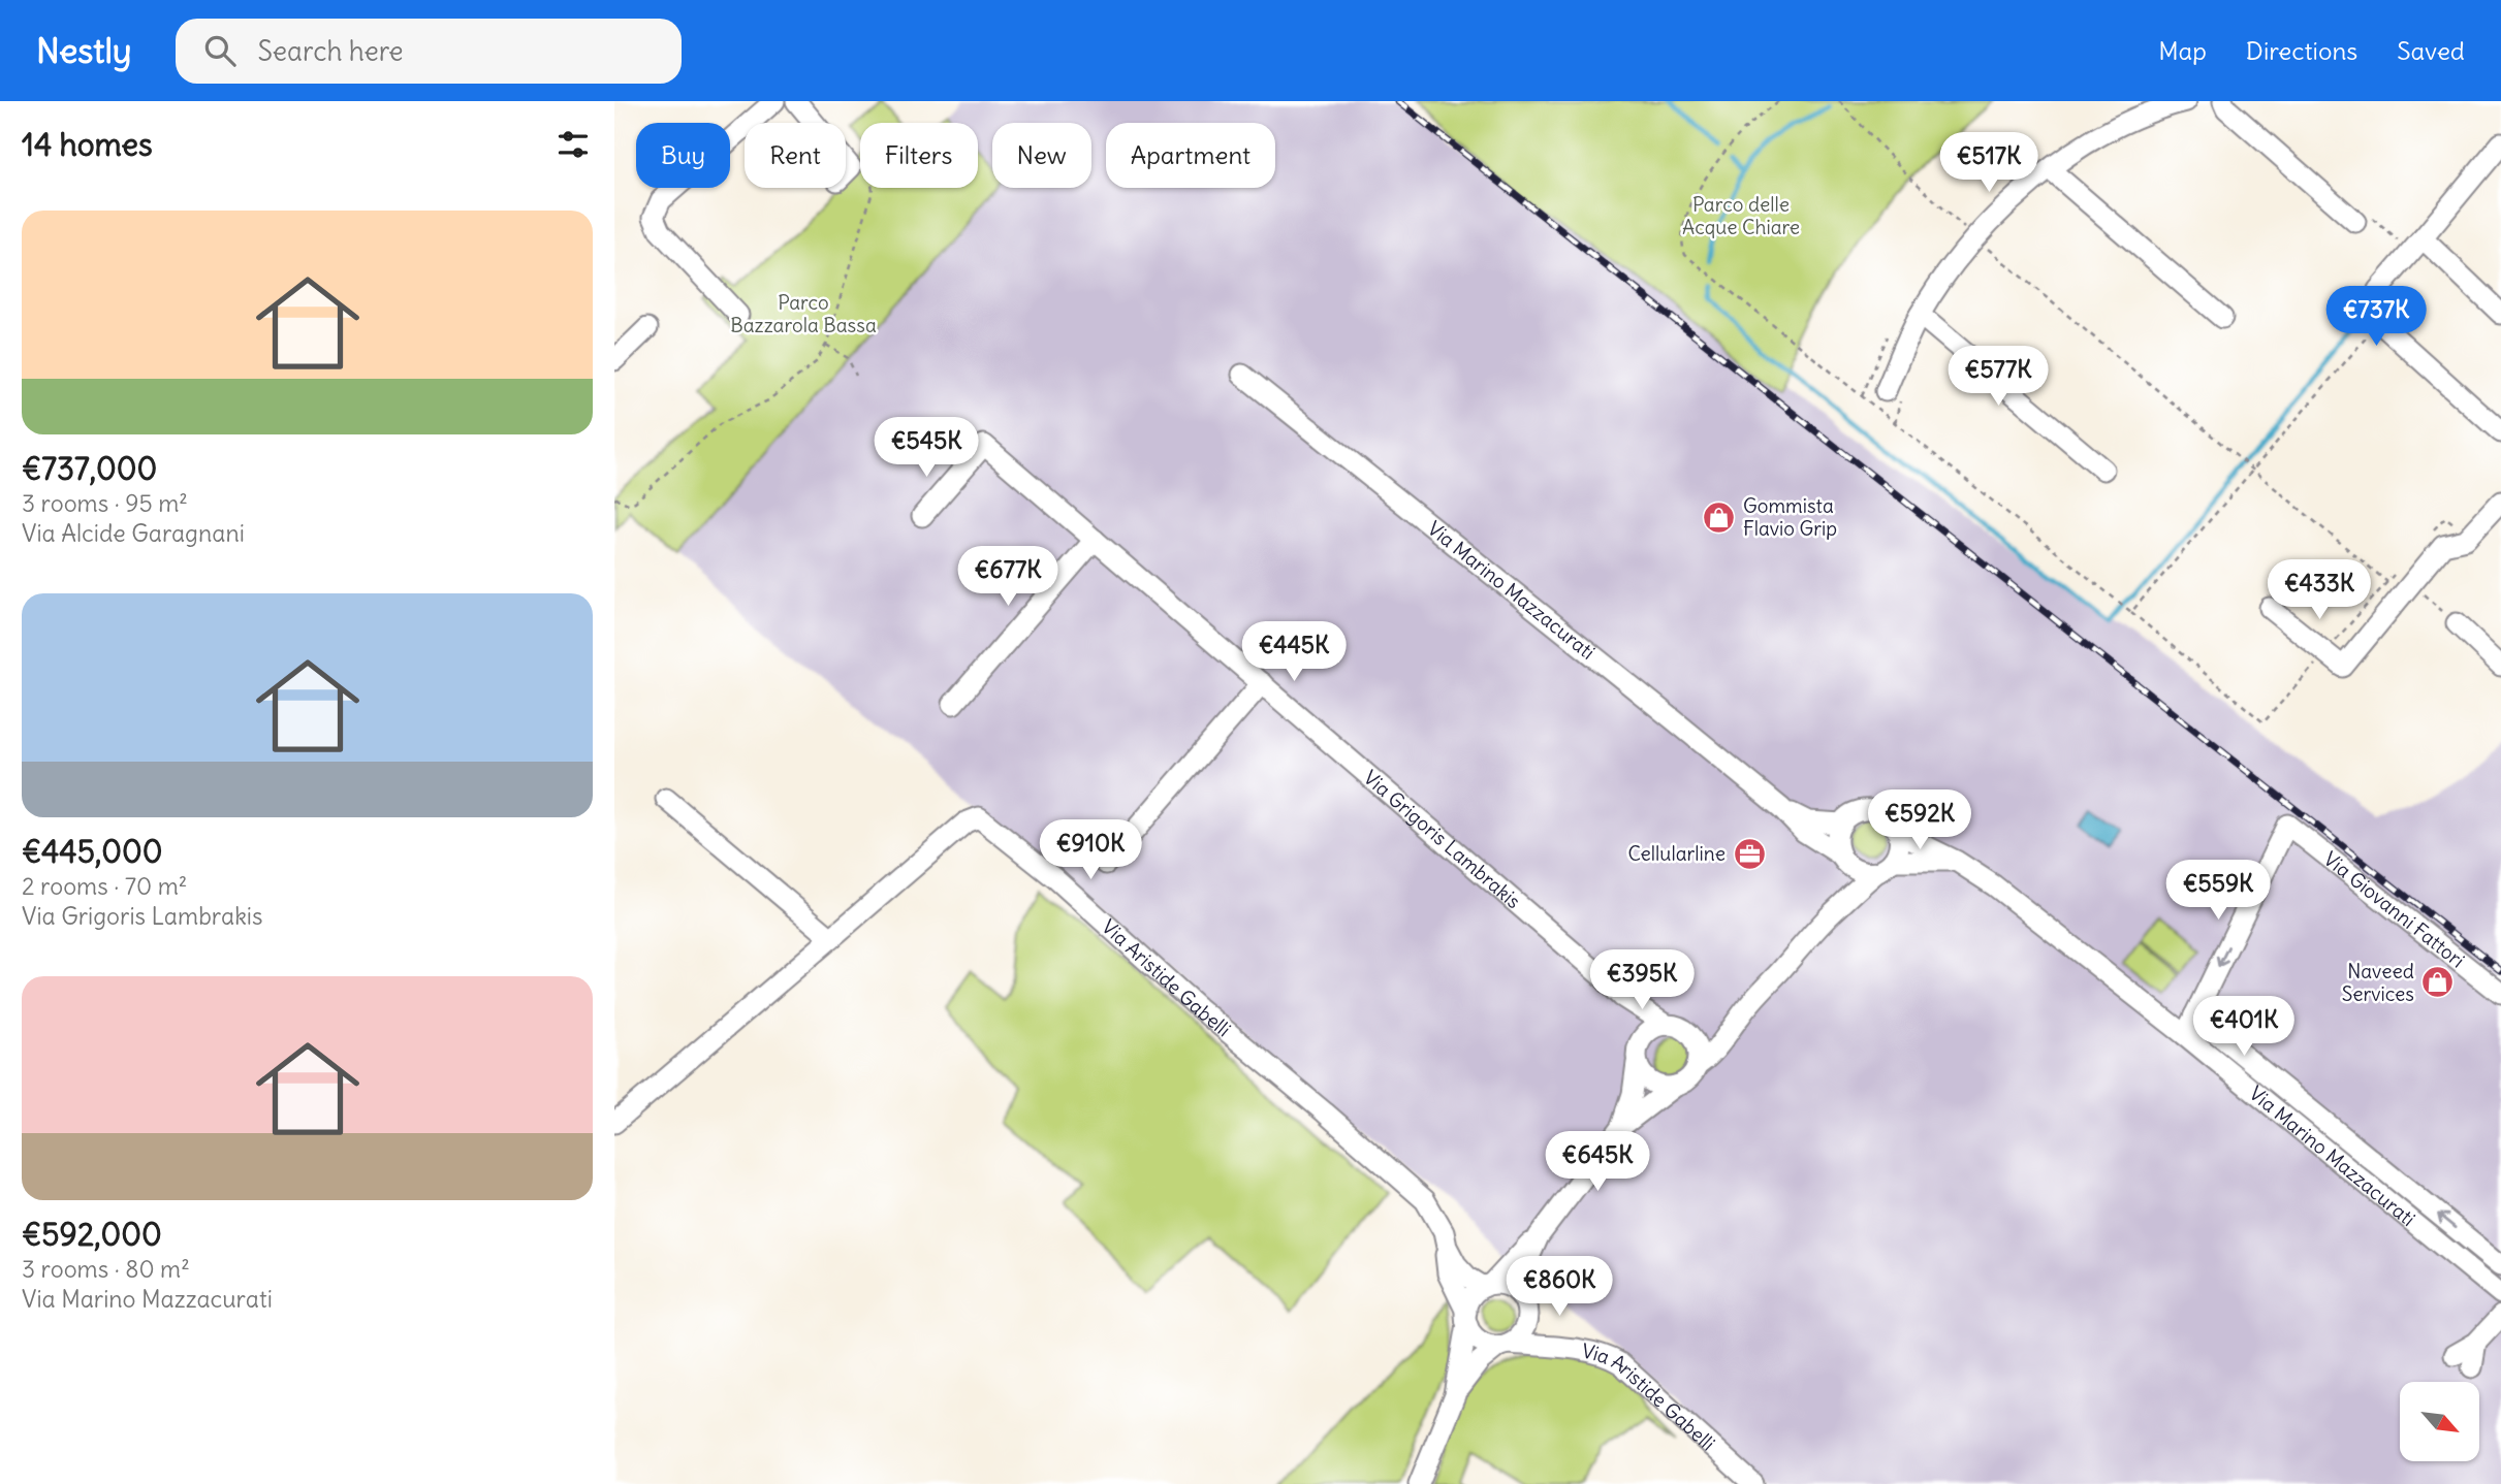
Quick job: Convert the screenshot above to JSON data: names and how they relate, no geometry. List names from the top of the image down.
{
  "streets": {
    "street": [
      "Via Marino Mazzacurati",
      "Via Grigoris Lambrakis",
      "Via Giovanni Fattori",
      "Via Aristide Gabelli"
    ]
  },
  "parks": ["Parco delle Acque Chiare", "Parco Bazzarola Bassa"],
  "places": {
    "shop": ["Gommista Flavio Grip", "Naveed Services"],
    "office": ["Cellularline"]
  },
  "north": "bottom right",
  "page": {
    "header": "Nestly",
    "search": "Search here",
    "nav": ["Map", "Directions", "Saved"],
    "heading": "14 homes",
    "chip": [
      "Buy",
      "Rent",
      "Filters",
      "New",
      "Apartment"
    ],
    "price": [
      "€517K",
      "€737K",
      "€577K",
      "€545K",
      "€677K",
      "€433K",
      "€445K",
      "€592K",
      "€910K",
      "€559K",
      "€395K",
      "€401K",
      "€645K",
      "€860K"
    ],
    "list": [
      {
        "name": "€737,000",
        "note": "3 rooms · 95 m² · Via Alcide Garagnani"
      },
      {
        "name": "€445,000",
        "note": "2 rooms · 70 m² · Via Grigoris Lambrakis"
      },
      {
        "name": "€592,000",
        "note": "3 rooms · 80 m² · Via Marino Mazzacurati"
      }
    ]
  }
}
